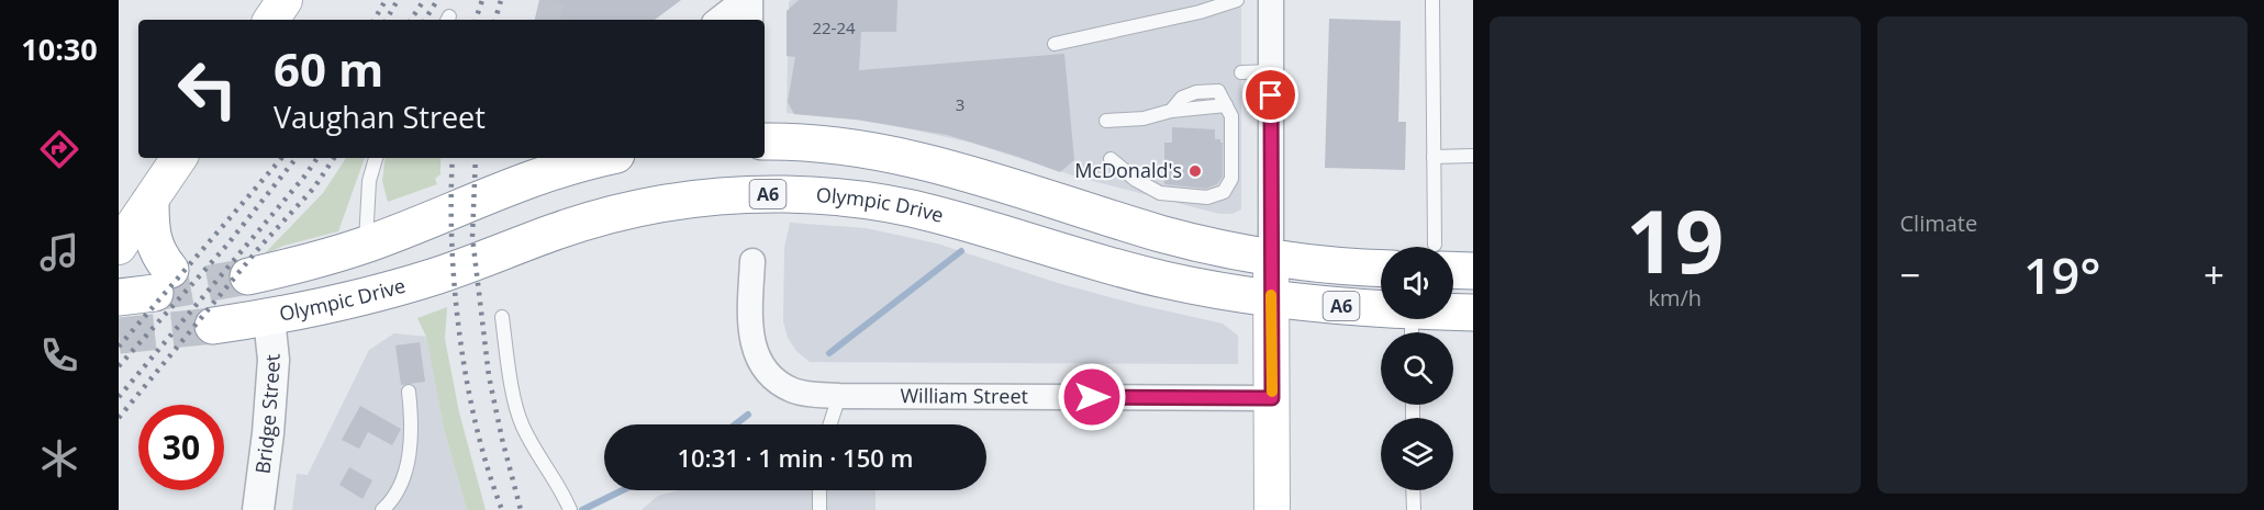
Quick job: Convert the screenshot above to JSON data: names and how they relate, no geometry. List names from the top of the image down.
{
  "streets": {
    "highway": ["A6", "Olympic Drive"],
    "street": ["William Street", "Bridge Street"]
  },
  "crossings": [
    ["Olympic Drive", "Bridge Street"]
  ],
  "places": ["McDonald's"],
  "house_numbers": ["22-24", "3"],
  "page": {
    "tabs": "10:30",
    "tile": [
      ["19", "km/h"],
      "Climate"
    ],
    "turn": ["60 m", "Vaughan Street"],
    "heat": ["−", "19°", "+"],
    "limit": "30",
    "trip": "10:31 · 1 min · 150 m"
  }
}
